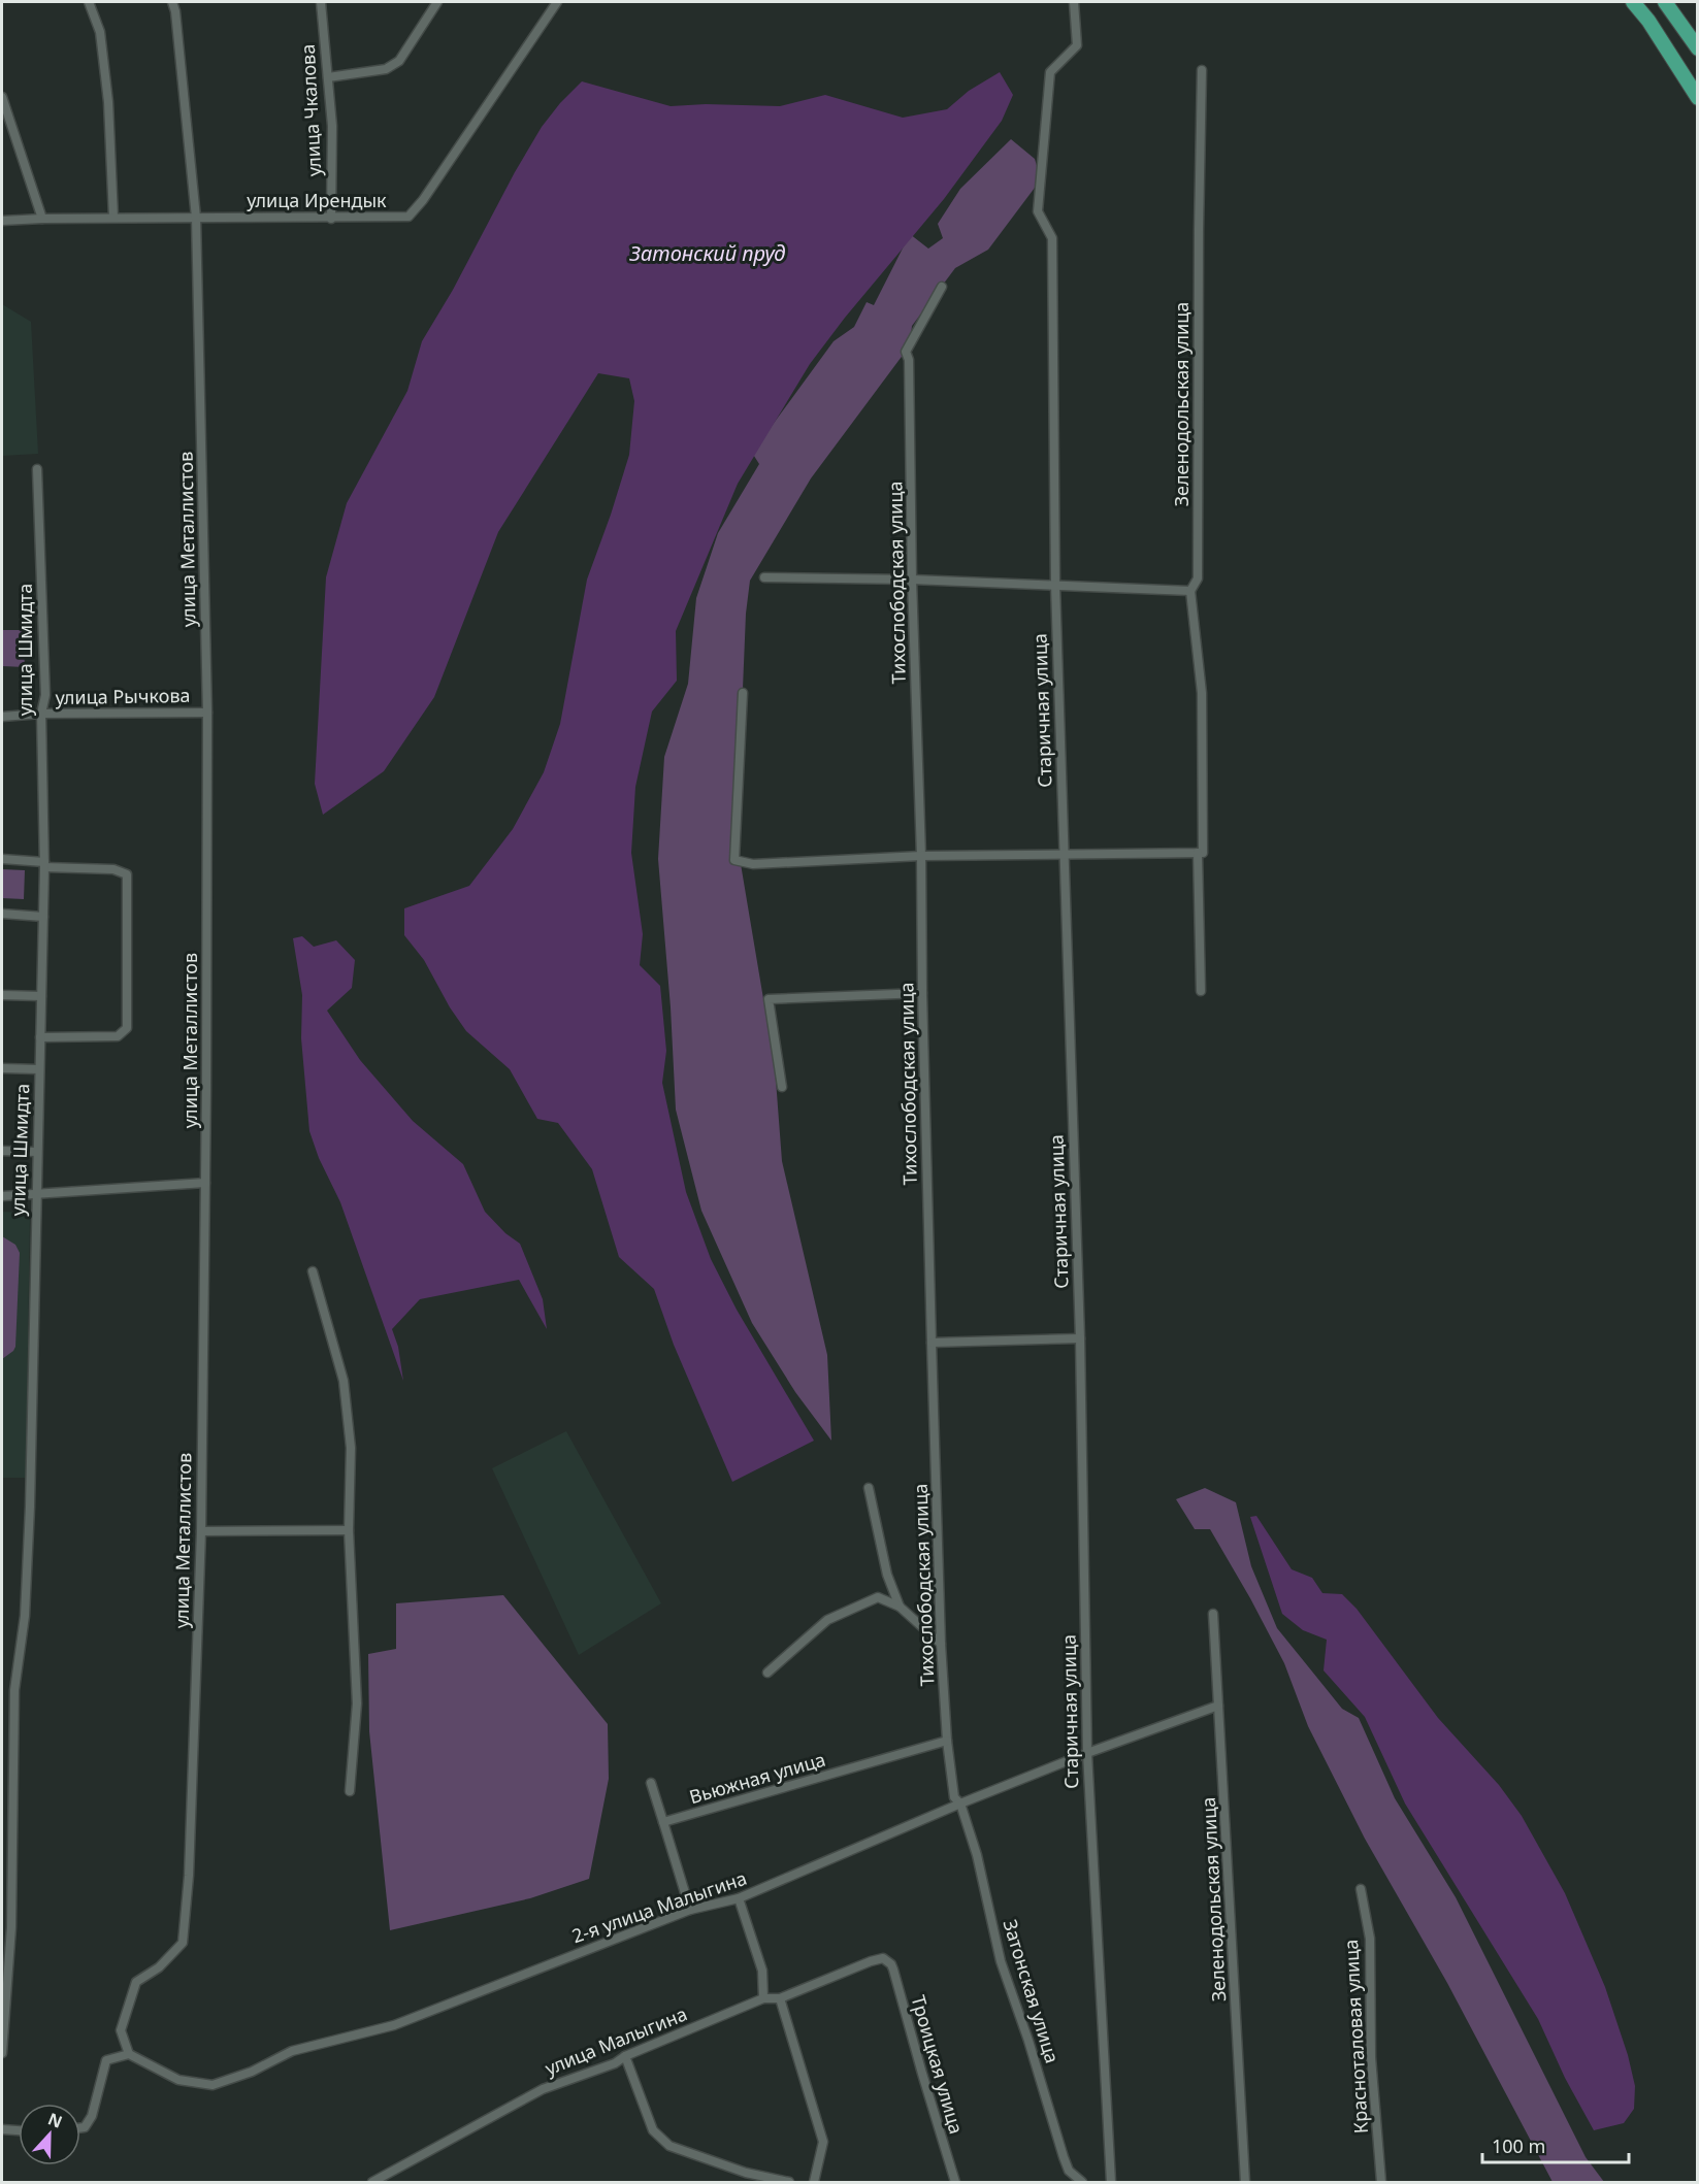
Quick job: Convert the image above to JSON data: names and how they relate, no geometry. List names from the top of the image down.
{
  "streets": {
    "street": [
      "улица Чкалова",
      "улица Ирендык",
      "Зеленодольская улица",
      "улица Металлистов",
      "Тихослободская улица",
      "улица Шмидта",
      "улица Рычкова",
      "Старичная улица",
      "Вьюжная улица",
      "2-я улица Малыгина",
      "Затонская улица",
      "Красноталовая улица",
      "улица Малыгина",
      "Троицкая улица"
    ]
  },
  "crossings": [
    ["улица Чкалова", "улица Ирендык"],
    ["улица Ирендык", "улица Металлистов"],
    ["Зеленодольская улица", "2-я улица Малыгина"],
    ["улица Металлистов", "улица Рычкова"],
    ["улица Металлистов", "2-я улица Малыгина"],
    ["Тихослободская улица", "Вьюжная улица"],
    ["Тихослободская улица", "2-я улица Малыгина"],
    ["Тихослободская улица", "Затонская улица"],
    ["улица Шмидта", "улица Рычкова"],
    ["Старичная улица", "2-я улица Малыгина"],
    ["2-я улица Малыгина", "Затонская улица"],
    ["улица Малыгина", "Троицкая улица"]
  ],
  "water": ["Затонский пруд"],
  "scale_bar": "100 m",
  "north": "top"
}
